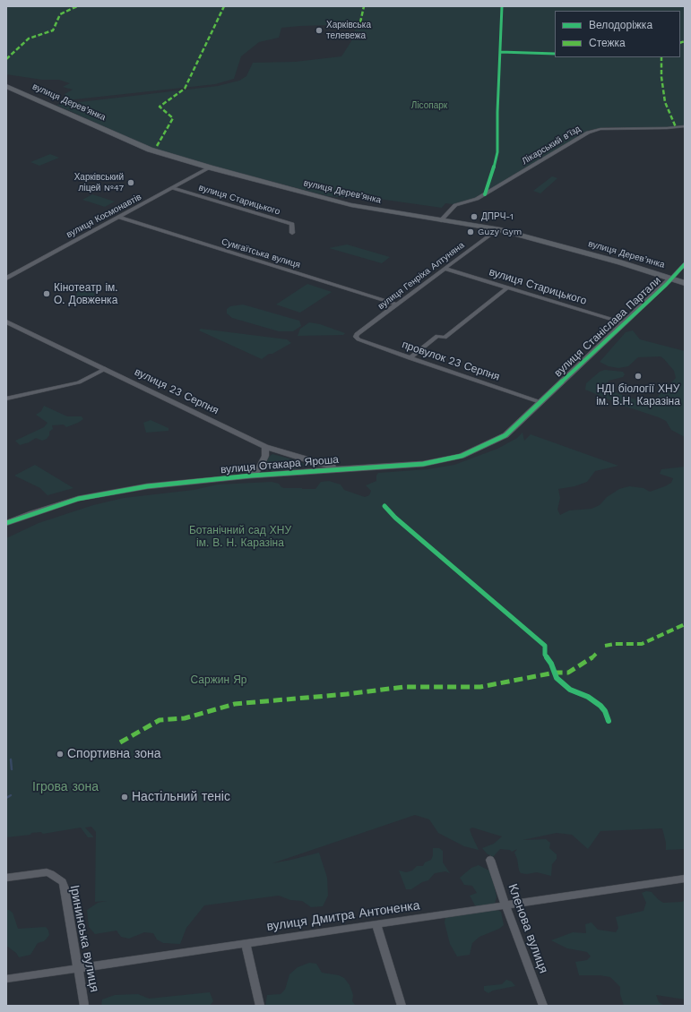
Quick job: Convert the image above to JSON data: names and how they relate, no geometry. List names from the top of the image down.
{
  "streets": {
    "main road": ["вулиця Дерев’янка"],
    "street": [
      "Лікарський в'їзд",
      "вулиця Старицького",
      "вулиця Космонавтів",
      "Сумгаїтська вулиця",
      "вулиця Генріха Алтуняна",
      "вулиця Станіслава Партали",
      "провулок 23 Серпня",
      "вулиця 23 Серпня",
      "вулиця Отакара Яроша",
      "вулиця Дмитра Антоненка",
      "Кленова вулиця",
      "Ірининська вулиця"
    ]
  },
  "crossings": [
    ["вулиця Дерев’янка", "Лікарський в'їзд"],
    ["вулиця Дерев’янка", "вулиця Космонавтів"],
    ["вулиця Дерев’янка", "вулиця Генріха Алтуняна"],
    ["вулиця Дерев’янка", "вулиця Станіслава Партали"],
    ["вулиця Старицького", "вулиця Космонавтів"],
    ["вулиця Старицького", "вулиця Генріха Алтуняна"],
    ["вулиця Старицького", "вулиця Станіслава Партали"],
    ["вулиця Космонавтів", "Сумгаїтська вулиця"],
    ["Сумгаїтська вулиця", "вулиця Генріха Алтуняна"],
    ["вулиця Генріха Алтуняна", "провулок 23 Серпня"],
    ["вулиця Станіслава Партали", "провулок 23 Серпня"],
    ["вулиця Станіслава Партали", "вулиця Отакара Яроша"],
    ["провулок 23 Серпня", "вулиця Отакара Яроша"],
    ["вулиця 23 Серпня", "вулиця Отакара Яроша"],
    ["вулиця Дмитра Антоненка", "Кленова вулиця"],
    ["вулиця Дмитра Антоненка", "Ірининська вулиця"]
  ],
  "parks": [
    "Лісопарк",
    "Ботанічний сад ХНУ ім. В. Н. Каразіна",
    "Саржин Яр",
    "Ігрова зона"
  ],
  "places": [
    "Харківська телевежа",
    "Харківський ліцей №47",
    "ДПРЧ-1",
    "Guzy Gym",
    "Кінотеатр ім. О. Довженка",
    "НДІ біології ХНУ ім. В.Н. Каразіна",
    "Спортивна зона",
    "Настільний теніс"
  ],
  "legend": ["Велодоріжка", "Стежка"]
}
